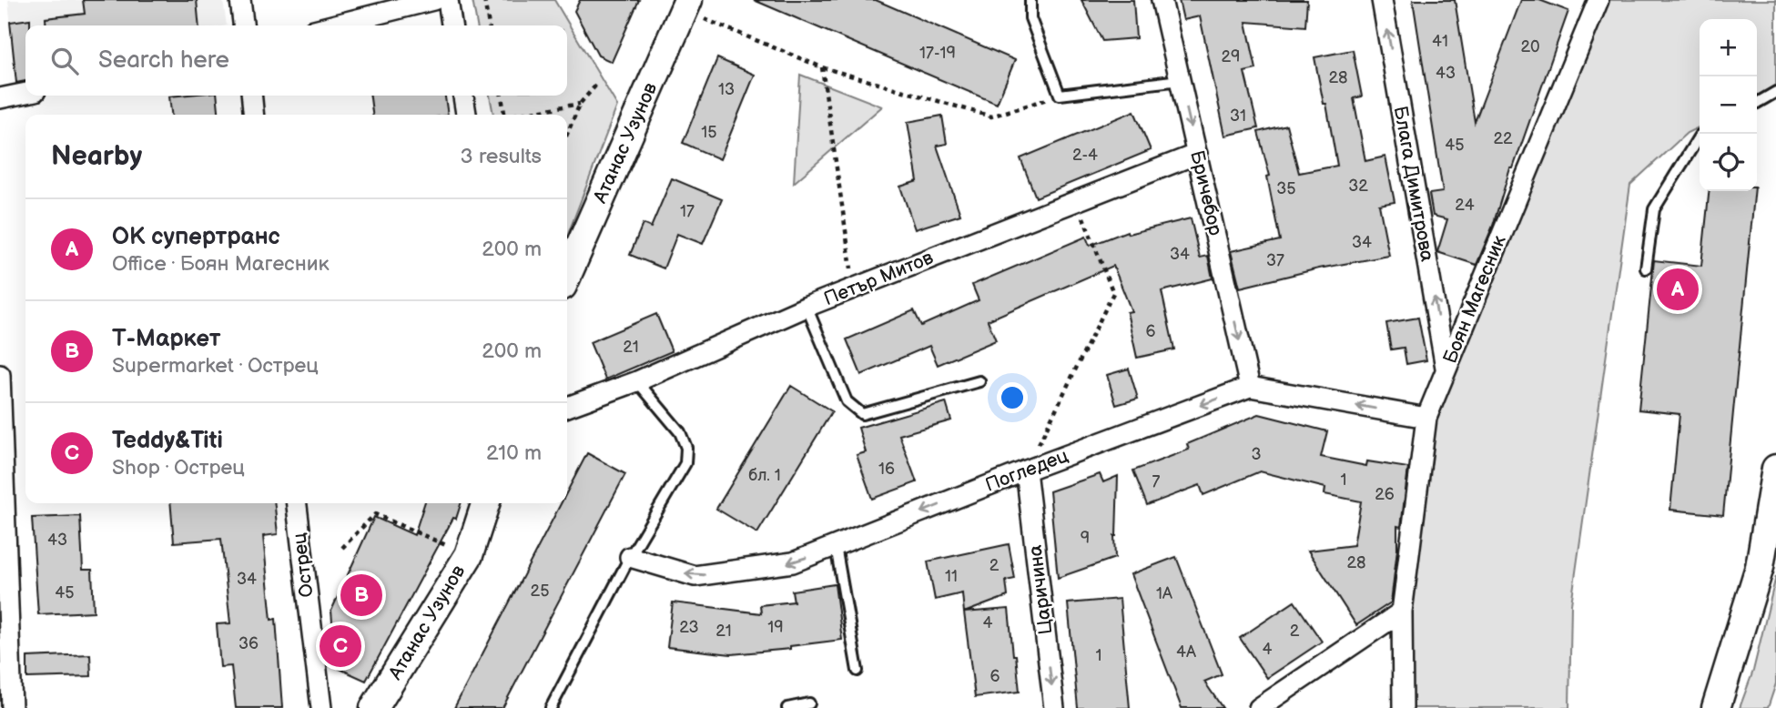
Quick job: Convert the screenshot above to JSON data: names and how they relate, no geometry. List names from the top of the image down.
{
  "streets": {
    "street": [
      "Атанас Узунов",
      "Блага Димитрова",
      "Бричебор",
      "Петър Митов",
      "Боян Магесник",
      "Погледец",
      "Острец",
      "Царичина"
    ]
  },
  "crossings": [
    ["Блага Димитрова", "Боян Магесник"],
    ["Бричебор", "Петър Митов"],
    ["Бричебор", "Погледец"],
    ["Погледец", "Царичина"]
  ],
  "one_way": [
    "Блага Димитрова",
    "Бричебор",
    "Погледец",
    "Царичина"
  ],
  "house_numbers": [
    "41",
    "20",
    "17-19",
    "29",
    "43",
    "28",
    "13",
    "31",
    "15",
    "22",
    "45",
    "2-4",
    "32",
    "35",
    "24",
    "17",
    "34",
    "34",
    "37",
    "6",
    "21",
    "3",
    "16",
    "бл. 1",
    "1",
    "7",
    "26",
    "9",
    "43",
    "28",
    "2",
    "11",
    "34",
    "25",
    "45",
    "1А",
    "4",
    "23",
    "19",
    "21",
    "2",
    "36",
    "4",
    "4A",
    "1",
    "6"
  ],
  "page": {
    "map_buttons": ["+", "−"],
    "search": "Search here",
    "heading": ["Nearby", "3 results"],
    "list": [
      {
        "mark": "A",
        "name": "ОК супертранс",
        "note": "Office · Боян Магесник",
        "value": "200 m"
      },
      {
        "mark": "B",
        "name": "Т-Маркет",
        "note": "Supermarket · Острец",
        "value": "200 m"
      },
      {
        "mark": "C",
        "name": "Teddy&Titi",
        "note": "Shop · Острец",
        "value": "210 m"
      }
    ],
    "pins": ["A", "B", "C"]
  }
}
